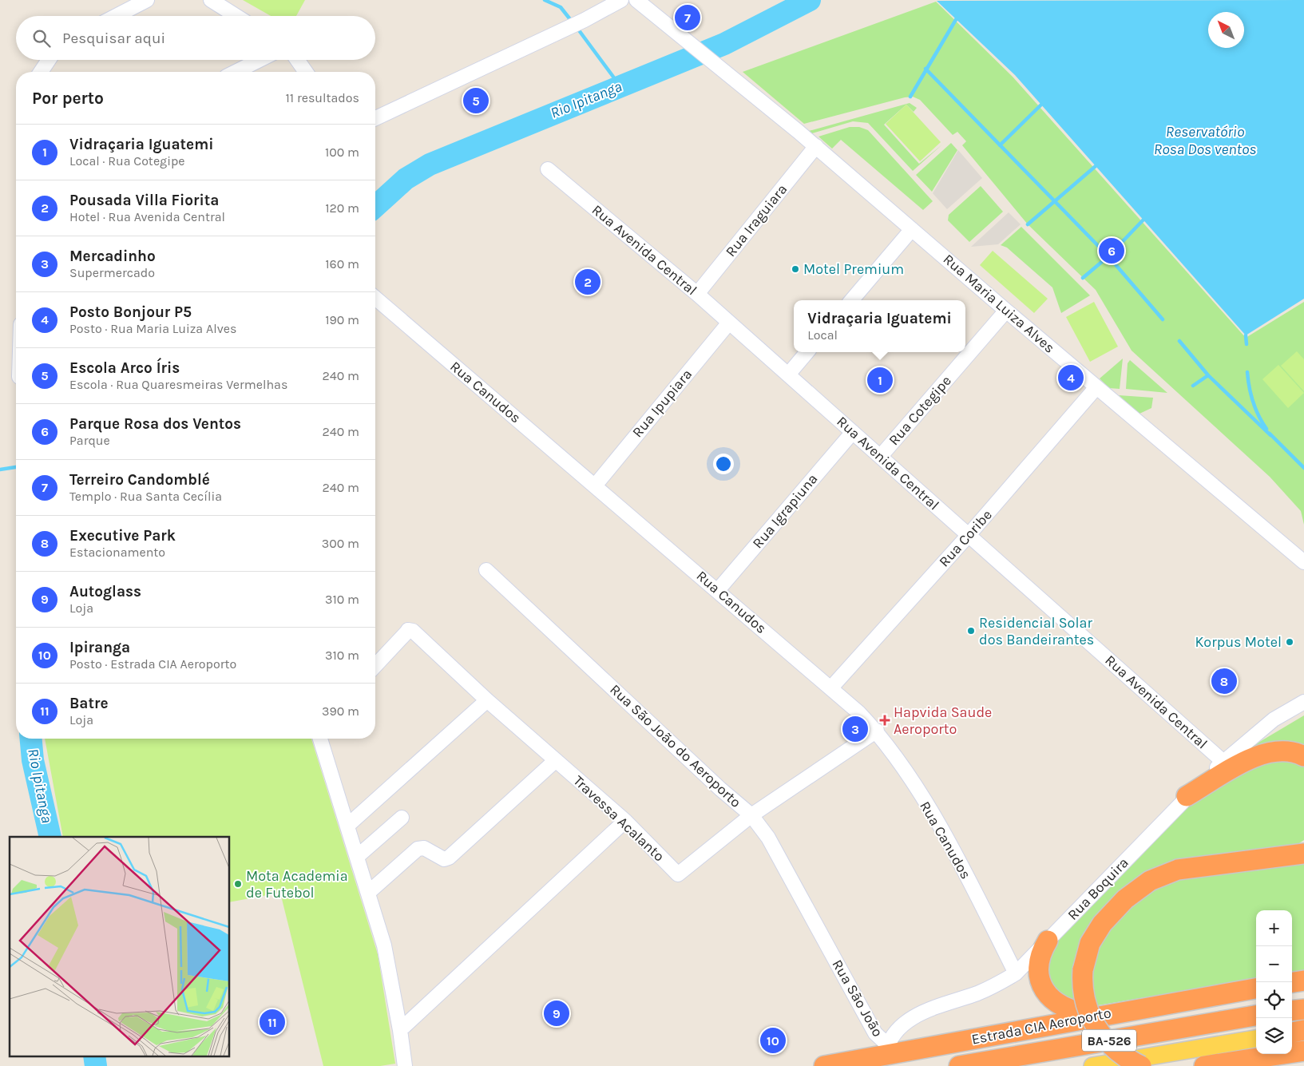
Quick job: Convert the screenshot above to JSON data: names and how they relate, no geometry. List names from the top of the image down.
{
  "streets": {
    "highway": ["Estrada CIA Aeroporto", "BA-526"],
    "street": [
      "Rua Iraguiara",
      "Rua Avenida Central",
      "Rua Maria Luiza Alves",
      "Rua Canudos",
      "Rua Ipupiara",
      "Rua Cotegipe",
      "Rua Igrapiuna",
      "Rua Coribe",
      "Rua São João do Aeroporto",
      "Travessa Acalanto",
      "Rua Boquira",
      "Rua São João"
    ]
  },
  "crossings": [
    ["Rua Iraguiara", "Rua Avenida Central"],
    ["Rua Iraguiara", "Rua Maria Luiza Alves"],
    ["Rua Avenida Central", "Rua Ipupiara"],
    ["Rua Avenida Central", "Rua Cotegipe"],
    ["Rua Avenida Central", "Rua Igrapiuna"],
    ["Rua Avenida Central", "Rua Coribe"],
    ["Rua Avenida Central", "Rua Boquira"],
    ["Rua Maria Luiza Alves", "Rua Cotegipe"],
    ["Rua Maria Luiza Alves", "Rua Coribe"],
    ["Rua Canudos", "Rua Ipupiara"],
    ["Rua Canudos", "Rua Igrapiuna"],
    ["Rua Canudos", "Rua Coribe"],
    ["Rua Canudos", "Rua Boquira"],
    ["Rua São João do Aeroporto", "Travessa Acalanto"],
    ["Rua São João do Aeroporto", "Rua São João"],
    ["Rua Boquira", "Rua São João"],
    ["Rua Boquira", "Estrada CIA Aeroporto"],
    ["Rua São João", "Estrada CIA Aeroporto"]
  ],
  "water": ["Rio Ipitanga", "Reservatório Rosa Dos ventos"],
  "places": {
    "other": [
      "Motel Premium",
      "Residencial Solar dos Bandeirantes",
      "Korpus Motel",
      "Mota Academia de Futebol"
    ],
    "health": ["Hapvida Saude Aeroporto"]
  },
  "north": "top left",
  "page": {
    "pins": [
      "7",
      "5",
      "6",
      "2",
      "4",
      "1",
      "8",
      "3",
      "9",
      "11",
      "10"
    ],
    "search": "Pesquisar aqui",
    "heading": ["Por perto", "11 resultados"],
    "list": [
      {
        "mark": "1",
        "name": "Vidraçaria Iguatemi",
        "note": "Local · Rua Cotegipe",
        "value": "100 m"
      },
      {
        "mark": "2",
        "name": "Pousada Villa Fiorita",
        "note": "Hotel · Rua Avenida Central",
        "value": "120 m"
      },
      {
        "mark": "3",
        "name": "Mercadinho",
        "note": "Supermercado",
        "value": "160 m"
      },
      {
        "mark": "4",
        "name": "Posto Bonjour P5",
        "note": "Posto · Rua Maria Luiza Alves",
        "value": "190 m"
      },
      {
        "mark": "5",
        "name": "Escola Arco Íris",
        "note": "Escola · Rua Quaresmeiras Vermelhas",
        "value": "240 m"
      },
      {
        "mark": "6",
        "name": "Parque Rosa dos Ventos",
        "note": "Parque",
        "value": "240 m"
      },
      {
        "mark": "7",
        "name": "Terreiro Candomblé",
        "note": "Templo · Rua Santa Cecília",
        "value": "240 m"
      },
      {
        "mark": "8",
        "name": "Executive Park",
        "note": "Estacionamento",
        "value": "300 m"
      },
      {
        "mark": "9",
        "name": "Autoglass",
        "note": "Loja",
        "value": "310 m"
      },
      {
        "mark": "10",
        "name": "Ipiranga",
        "note": "Posto · Estrada CIA Aeroporto",
        "value": "310 m"
      },
      {
        "mark": "11",
        "name": "Batre",
        "note": "Loja",
        "value": "390 m"
      }
    ],
    "popup": ["Vidraçaria Iguatemi", "Local"],
    "map_buttons": ["+", "−"]
  }
}
